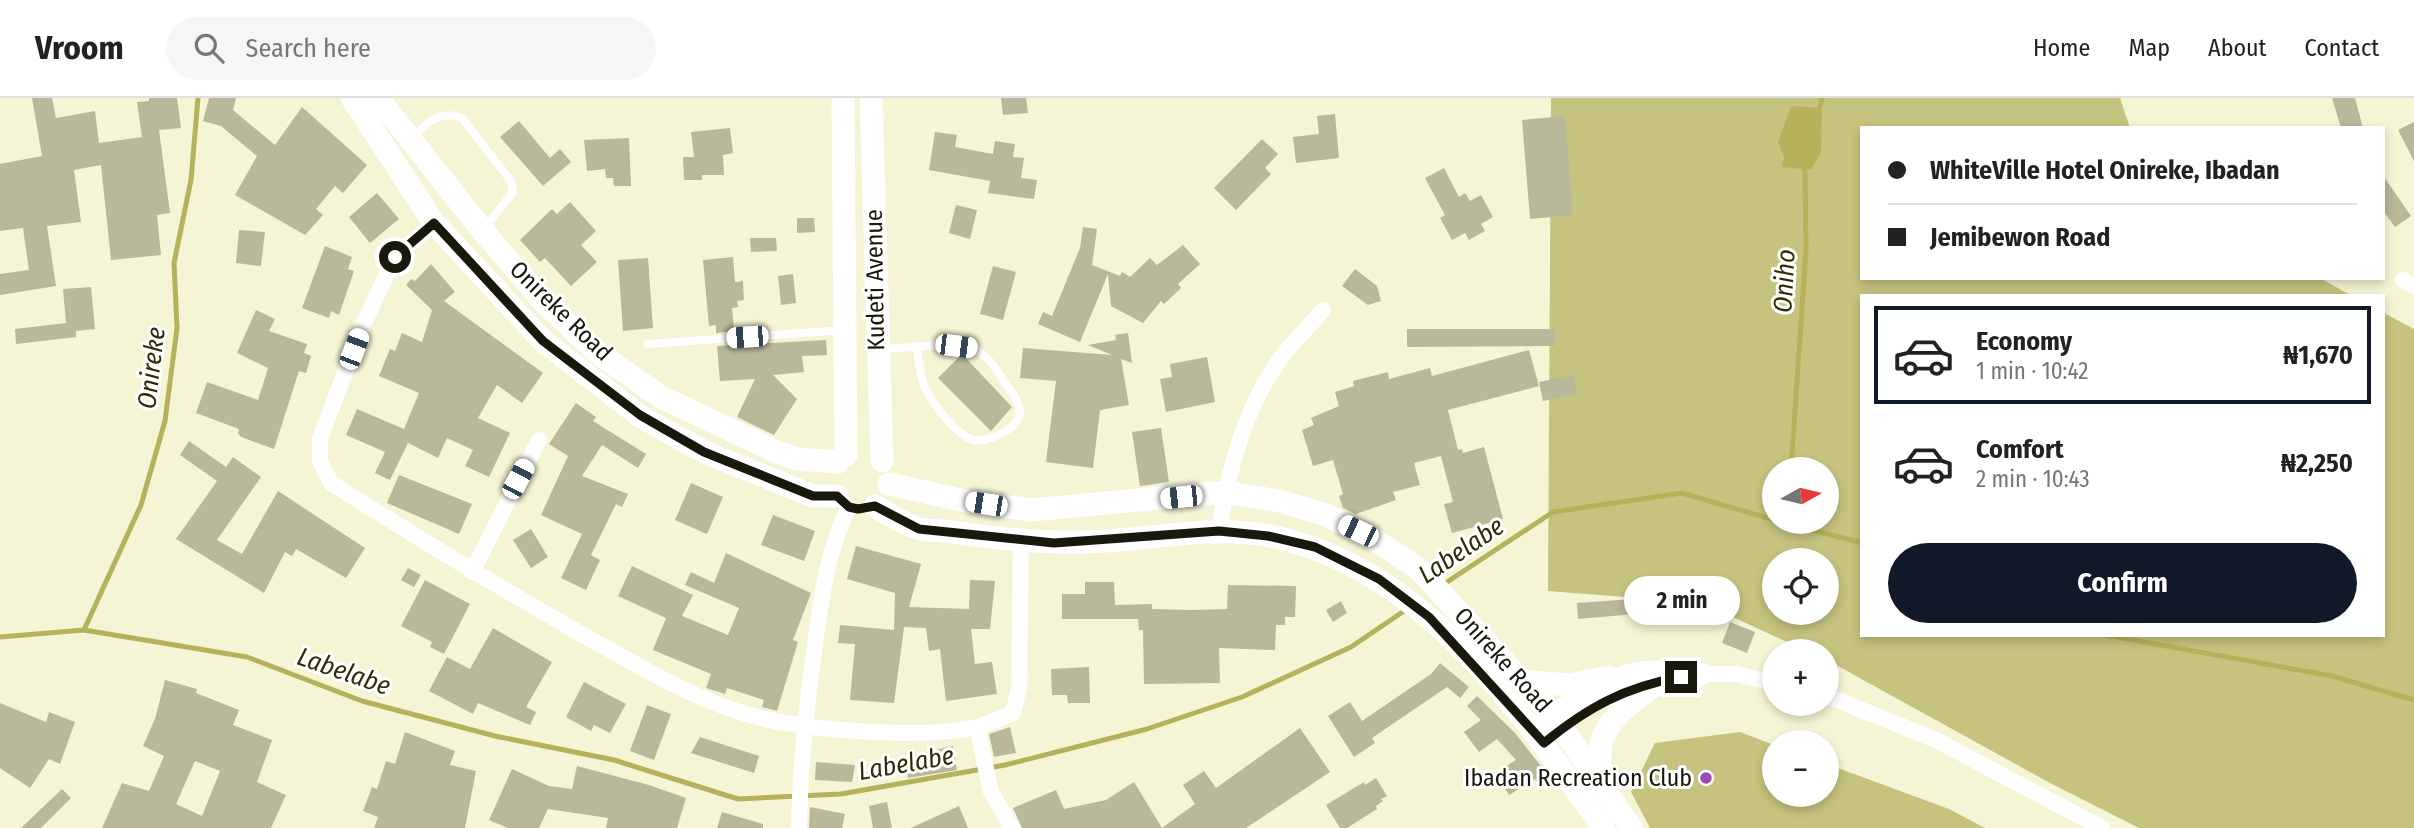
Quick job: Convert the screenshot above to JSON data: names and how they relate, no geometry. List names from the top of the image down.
{
  "streets": {
    "main road": ["Kudeti Avenue", "Onireke Road"]
  },
  "crossings": [
    ["Kudeti Avenue", "Onireke Road"]
  ],
  "water": ["Oniho", "Onireke", "Labelabe"],
  "places": ["Ibadan Recreation Club"],
  "north": "right",
  "page": {
    "header": "Vroom",
    "search": "Search here",
    "nav": [
      "Home",
      "Map",
      "About",
      "Contact"
    ],
    "banner": ["WhiteVille Hotel Onireke, Ibadan", "Jemibewon Road"],
    "list": [
      {
        "name": "Economy",
        "note": "1 min · 10:42",
        "value": "₦1,670"
      },
      {
        "name": "Comfort",
        "note": "2 min · 10:43",
        "value": "₦2,250"
      }
    ],
    "map_buttons": ["+", "−"],
    "buttons": "Confirm",
    "bubble": "2 min"
  }
}
